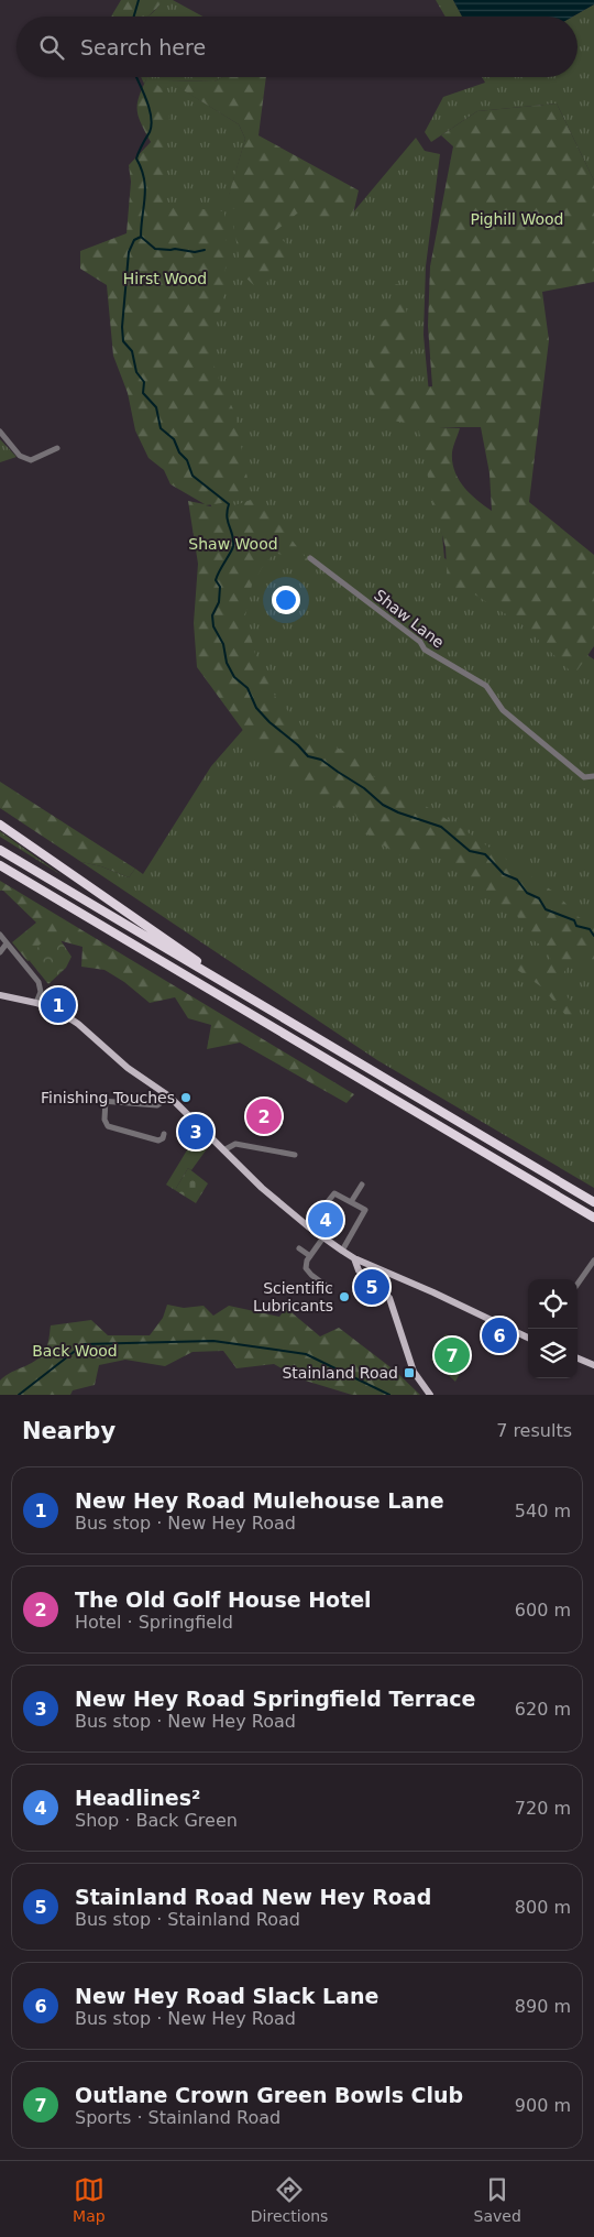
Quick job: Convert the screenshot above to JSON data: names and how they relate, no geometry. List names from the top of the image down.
{
  "streets": {
    "street": ["Shaw Lane"]
  },
  "parks": [
    "Pighill Wood",
    "Hirst Wood",
    "Shaw Wood",
    "Back Wood"
  ],
  "places": {
    "other": ["Finishing Touches", "Scientific Lubricants"],
    "transit": ["Stainland Road"]
  },
  "page": {
    "search": "Search here",
    "pins": [
      "1",
      "2",
      "3",
      "4",
      "5",
      "6",
      "7"
    ],
    "heading": ["Nearby", "7 results"],
    "list": [
      {
        "mark": "1",
        "name": "New Hey Road Mulehouse Lane",
        "note": "Bus stop · New Hey Road",
        "value": "540 m"
      },
      {
        "mark": "2",
        "name": "The Old Golf House Hotel",
        "note": "Hotel · Springfield",
        "value": "600 m"
      },
      {
        "mark": "3",
        "name": "New Hey Road Springfield Terrace",
        "note": "Bus stop · New Hey Road",
        "value": "620 m"
      },
      {
        "mark": "4",
        "name": "Headlines²",
        "note": "Shop · Back Green",
        "value": "720 m"
      },
      {
        "mark": "5",
        "name": "Stainland Road New Hey Road",
        "note": "Bus stop · Stainland Road",
        "value": "800 m"
      },
      {
        "mark": "6",
        "name": "New Hey Road Slack Lane",
        "note": "Bus stop · New Hey Road",
        "value": "890 m"
      },
      {
        "mark": "7",
        "name": "Outlane Crown Green Bowls Club",
        "note": "Sports · Stainland Road",
        "value": "900 m"
      }
    ],
    "nav": ["Map", "Directions", "Saved"]
  }
}
